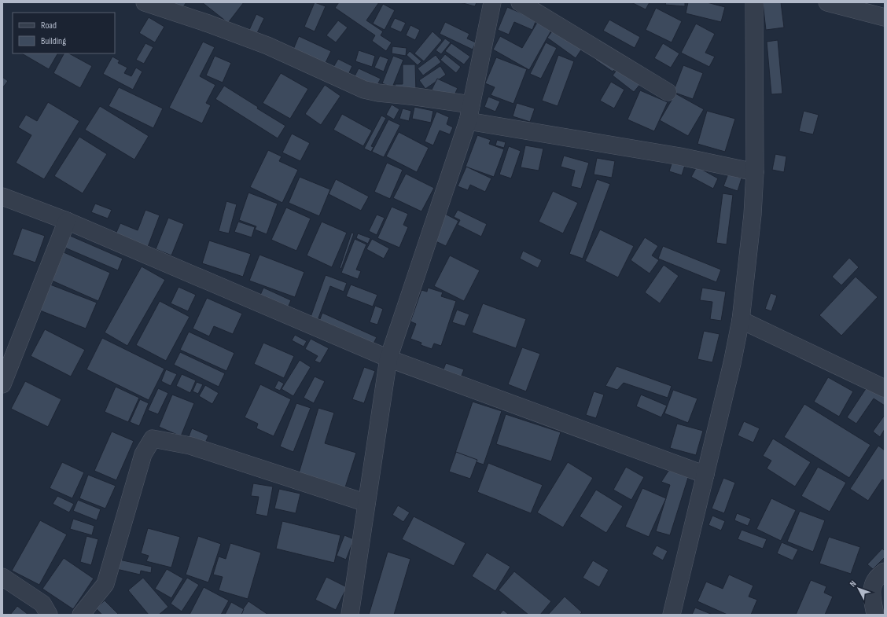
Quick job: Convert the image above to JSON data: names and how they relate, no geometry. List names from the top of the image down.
{
  "legend": ["Road", "Building"],
  "north": "top left"
}
